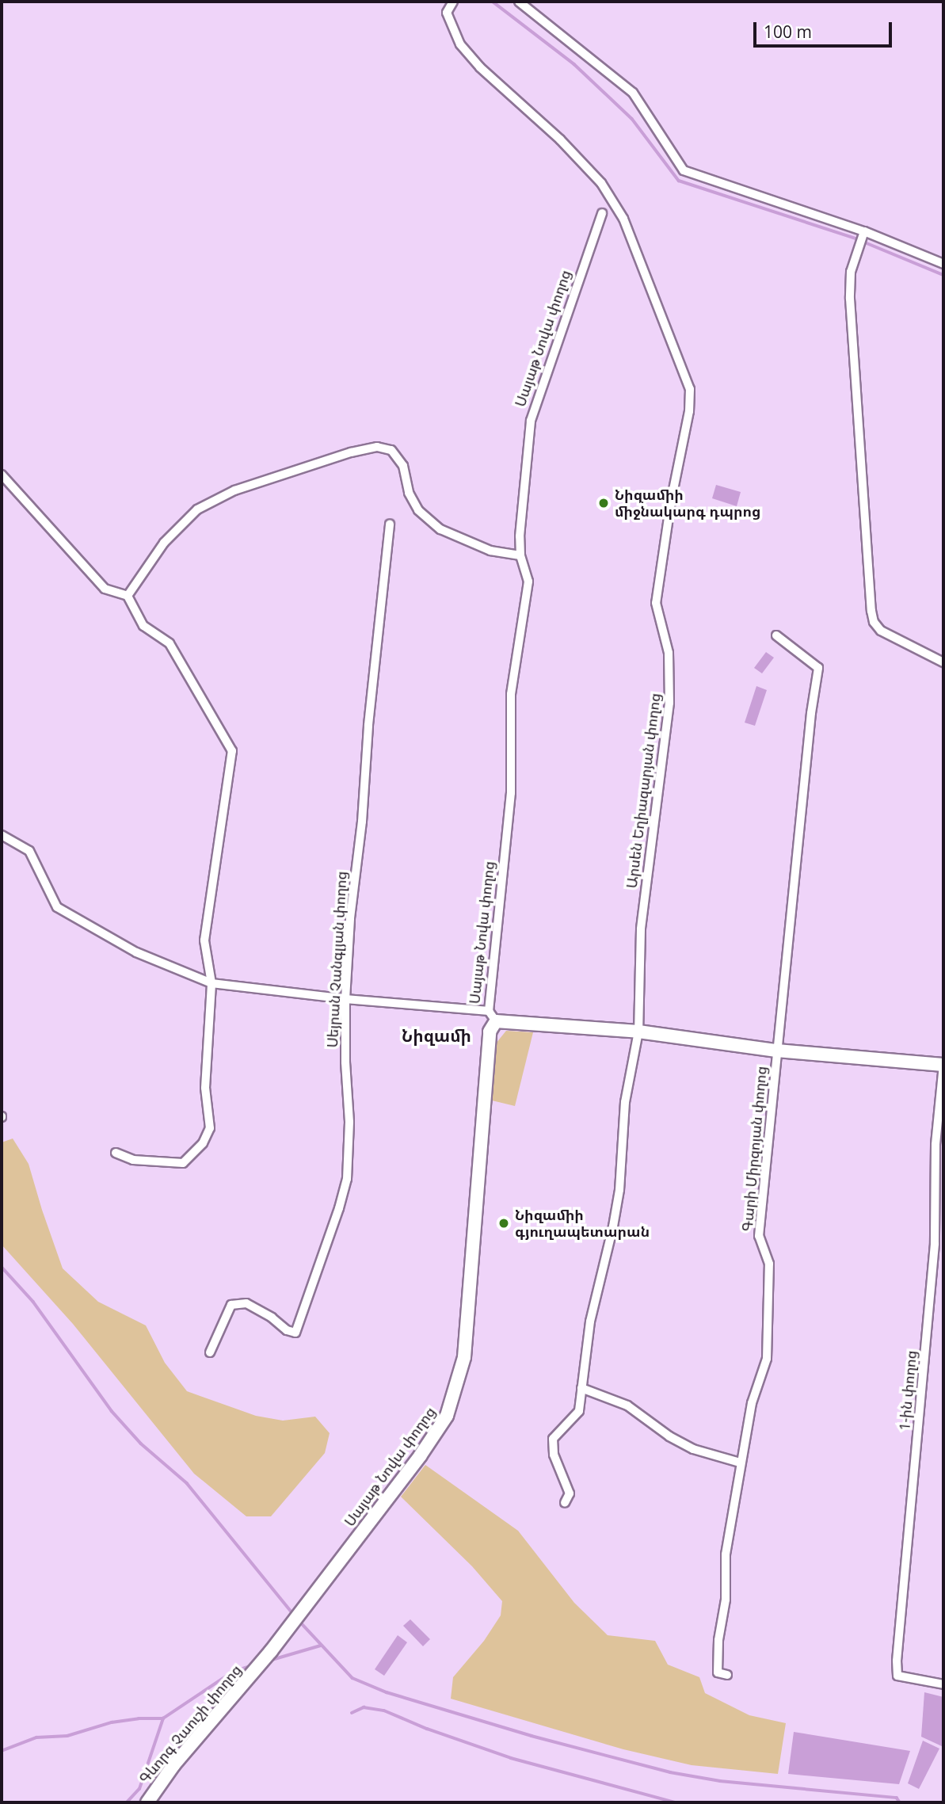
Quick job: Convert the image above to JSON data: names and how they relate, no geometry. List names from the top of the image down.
{
  "streets": {
    "main road": ["Սայաթ Նովա փողոց", "Գևորգ Չաուշի փողոց"],
    "street": [
      "Արսեն Եղիազարյան փողոց",
      "Սեյրան Չանգլյան փողոց",
      "Գարի Միրզոյան փողոց",
      "1-ին փողոց"
    ]
  },
  "crossings": [
    ["Սայաթ Նովա փողոց", "Գևորգ Չաուշի փողոց"]
  ],
  "districts": ["Նիզամի"],
  "places": ["Նիզամիի միջնակարգ դպրոց", "Նիզամիի գյուղապետարան"],
  "scale_bar": "100 m"
}
